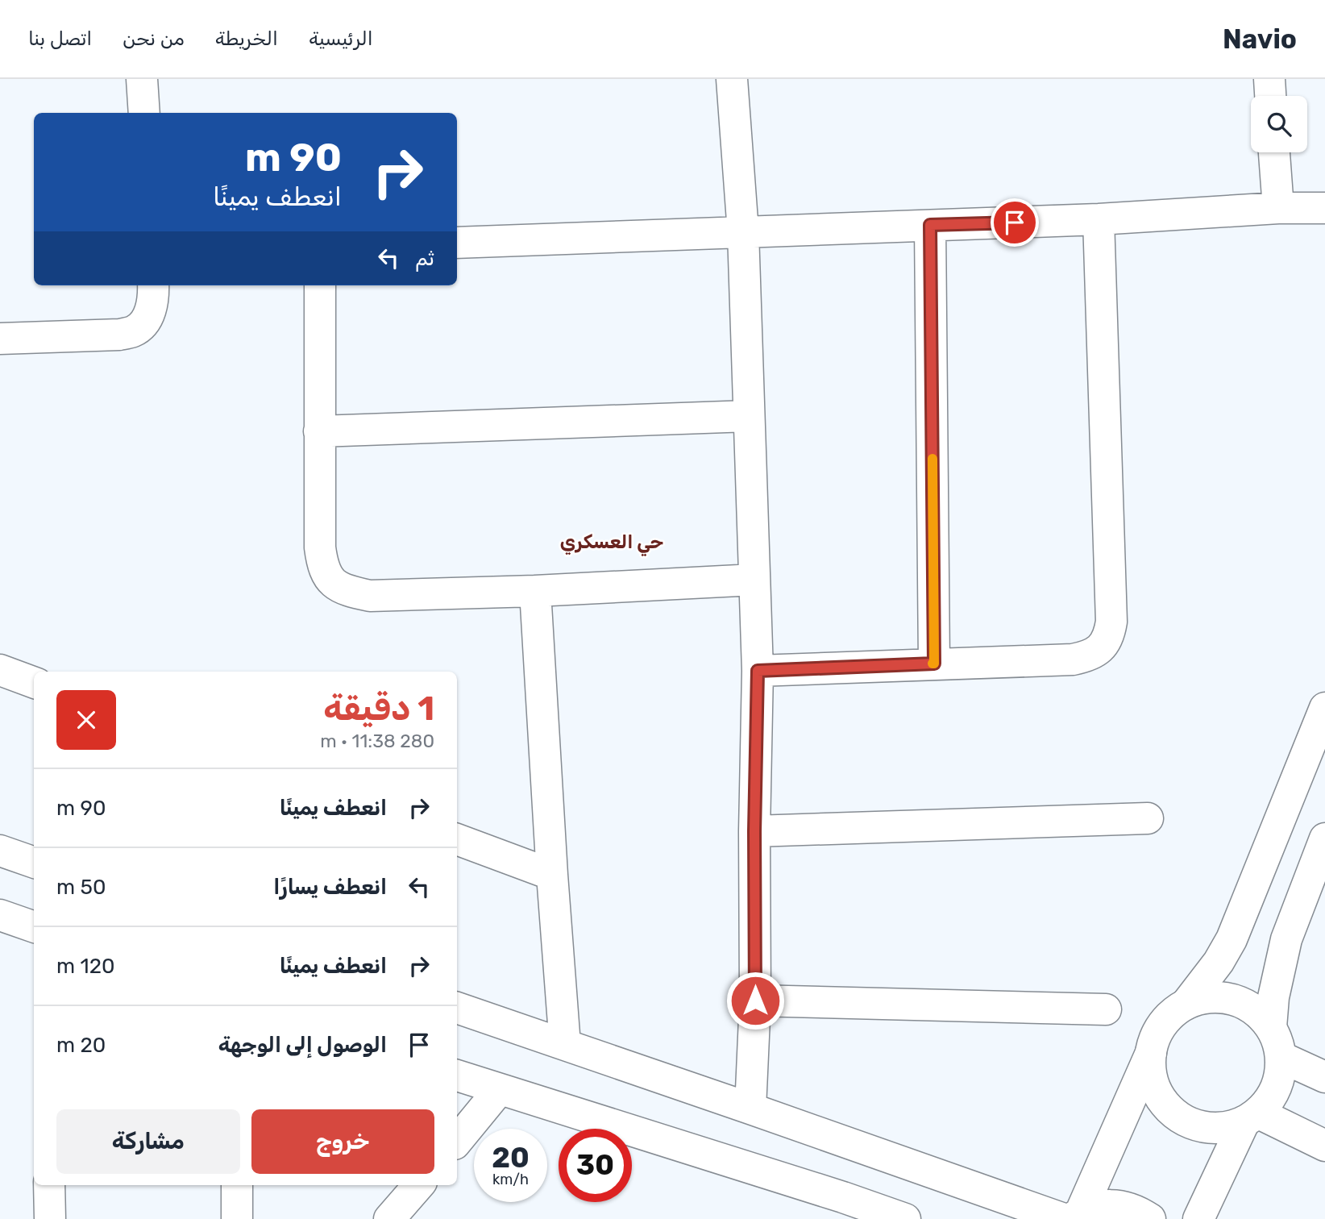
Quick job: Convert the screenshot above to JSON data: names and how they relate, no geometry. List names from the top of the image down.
{
  "districts": ["حي العسكري"],
  "page": {
    "header": "Navio",
    "nav": [
      "الرئيسية",
      "الخريطة",
      "من نحن",
      "اتصل بنا"
    ],
    "turn": ["90 m", "انعطف يمينًا"],
    "then": "ثم",
    "heading": ["1 دقيقة", "280 m · 11:38"],
    "list": [
      {
        "name": "انعطف يمينًا",
        "value": "90 m"
      },
      {
        "name": "انعطف يسارًا",
        "value": "50 m"
      },
      {
        "name": "انعطف يمينًا",
        "value": "120 m"
      },
      {
        "name": "الوصول إلى الوجهة",
        "value": "20 m"
      }
    ],
    "buttons": ["خروج", "مشاركة"],
    "speed": "20 km/h",
    "limit": "30"
  }
}
